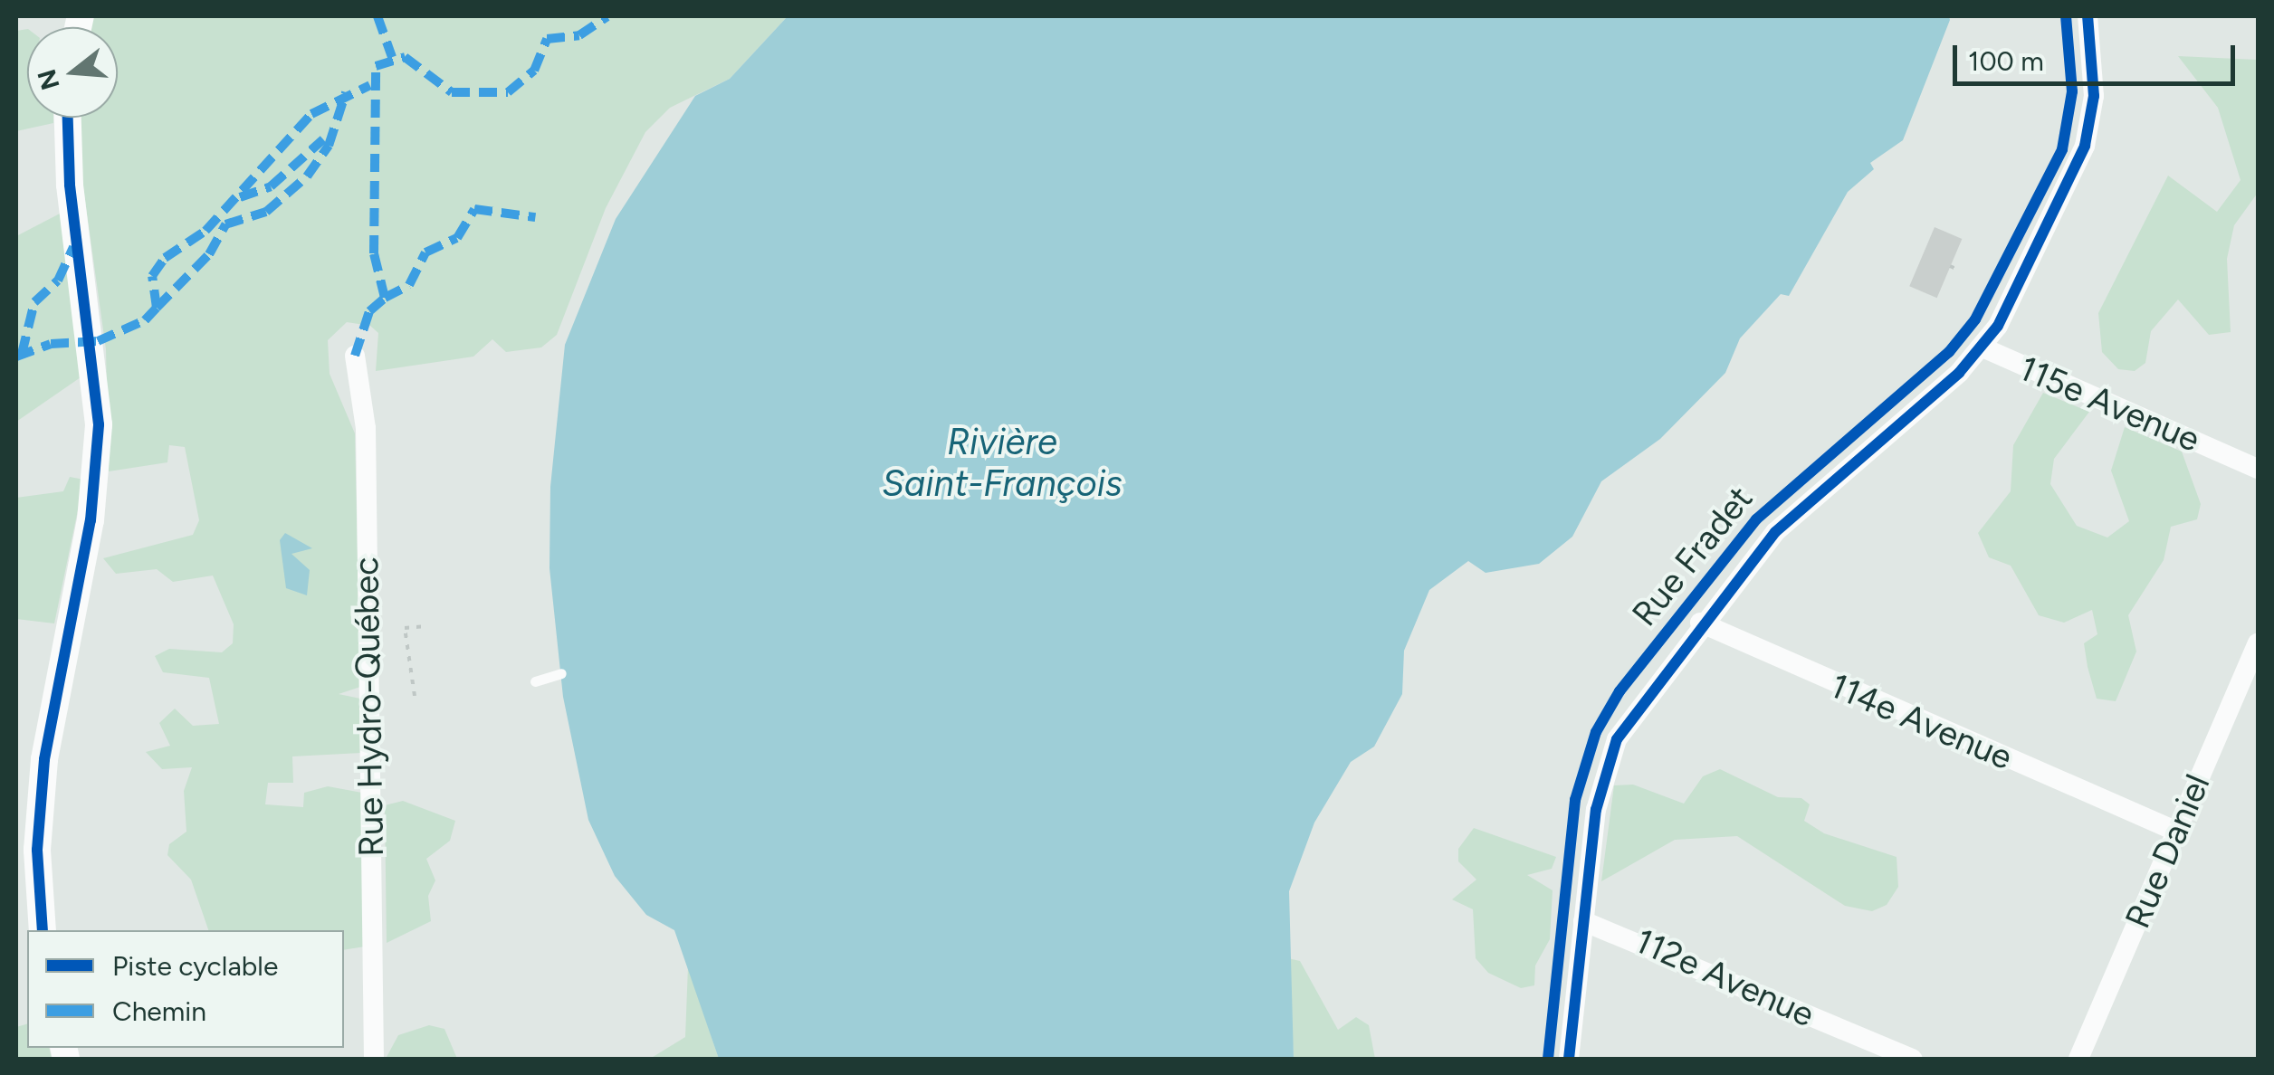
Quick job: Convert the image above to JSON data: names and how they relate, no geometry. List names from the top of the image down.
{
  "streets": {
    "street": [
      "115e Avenue",
      "Rue Fradet",
      "Rue Hydro-Québec",
      "114e Avenue",
      "Rue Daniel",
      "112e Avenue"
    ]
  },
  "crossings": [
    ["115e Avenue", "Rue Fradet"],
    ["Rue Fradet", "114e Avenue"],
    ["Rue Fradet", "112e Avenue"],
    ["114e Avenue", "Rue Daniel"]
  ],
  "water": ["Rivière Saint-François"],
  "legend": ["Piste cyclable", "Chemin"],
  "scale_bar": "100 m",
  "north": "left"
}
